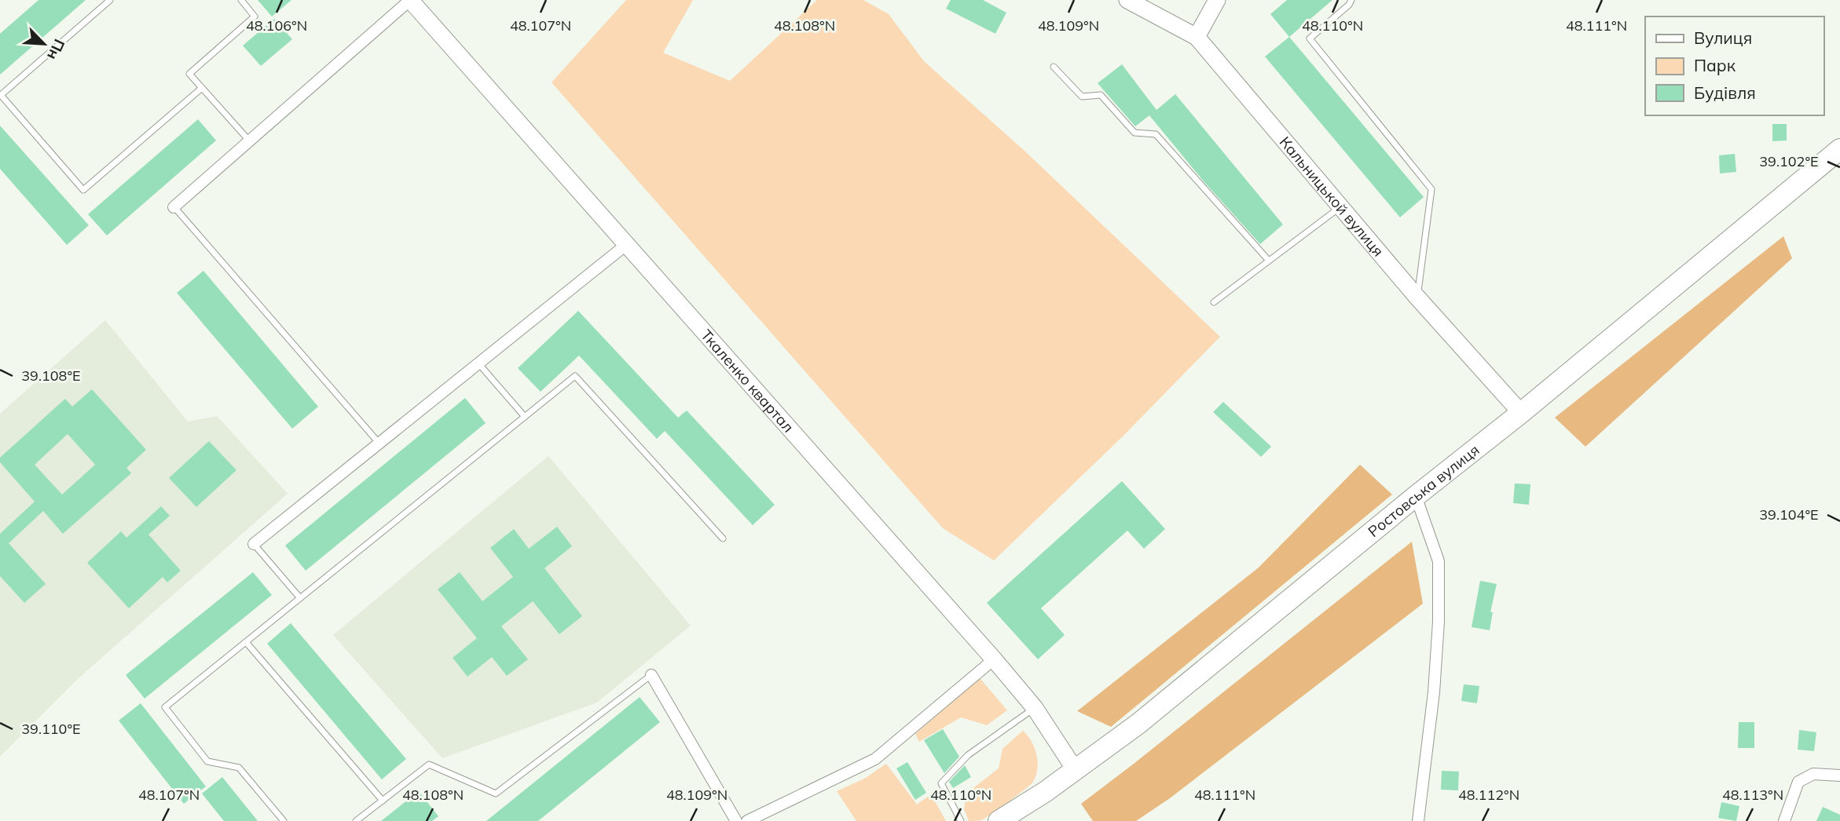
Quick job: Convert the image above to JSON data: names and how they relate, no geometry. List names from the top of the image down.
{
  "streets": {
    "highway": ["Ростовська вулиця"],
    "street": ["Кальницькой вулиця", "Ткаленко квартал"]
  },
  "crossings": [
    ["Кальницькой вулиця", "Ростовська вулиця"],
    ["Ткаленко квартал", "Ростовська вулиця"]
  ],
  "legend": ["Вулиця", "Парк", "Будівля"],
  "north": "bottom right",
  "coordinates": [
    "48.106°N",
    "48.107°N",
    "48.108°N",
    "48.109°N",
    "48.110°N",
    "48.111°N",
    "39.102°E",
    "39.108°E",
    "39.104°E",
    "39.110°E",
    "48.112°N",
    "48.113°N"
  ]
}
